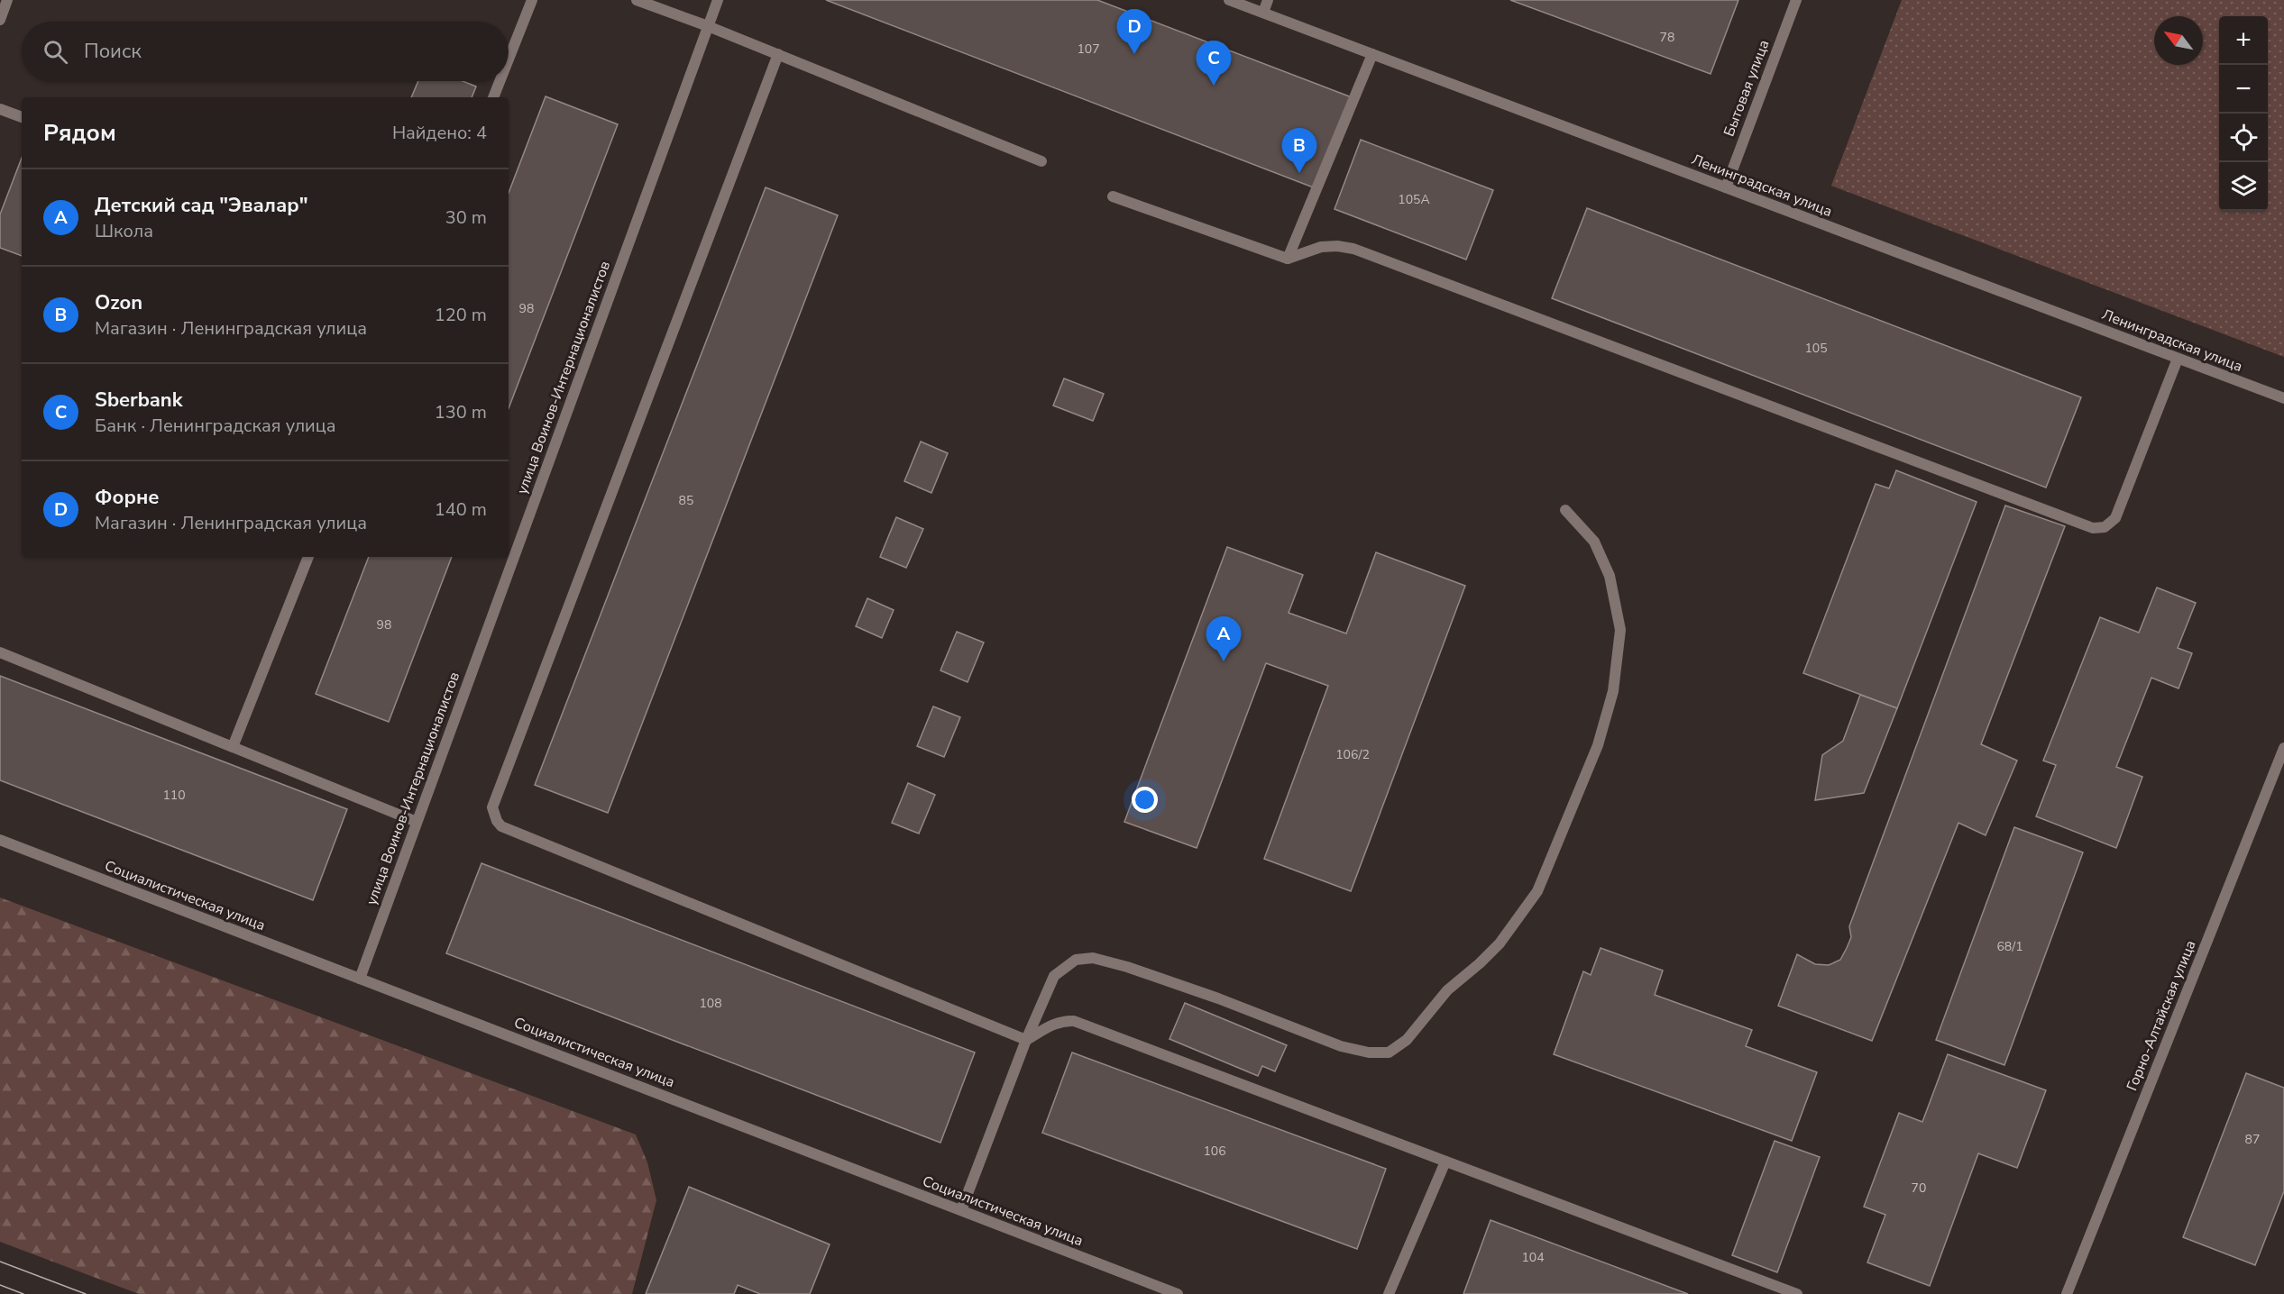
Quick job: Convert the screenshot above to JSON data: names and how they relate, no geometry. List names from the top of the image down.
{
  "streets": {
    "street": [
      "Бытовая улица",
      "Ленинградская улица",
      "улица Воинов-Интернационалистов",
      "Социалистическая улица",
      "Горно-Алтайская улица"
    ]
  },
  "crossings": [
    ["Бытовая улица", "Ленинградская улица"],
    ["улица Воинов-Интернационалистов", "Социалистическая улица"]
  ],
  "house_numbers": [
    "78",
    "107",
    "105А",
    "98",
    "105",
    "85",
    "98",
    "106/2",
    "110",
    "68/1",
    "108",
    "87",
    "106",
    "70",
    "104"
  ],
  "north": "top left",
  "page": {
    "pins": [
      "D",
      "C",
      "B",
      "A"
    ],
    "map_buttons": ["+", "−"],
    "search": "Поиск",
    "heading": ["Рядом", "Найдено: 4"],
    "list": [
      {
        "mark": "A",
        "name": "Детский сад \"Эвалар\"",
        "note": "Школа",
        "value": "30 m"
      },
      {
        "mark": "B",
        "name": "Ozon",
        "note": "Магазин · Ленинградская улица",
        "value": "120 m"
      },
      {
        "mark": "C",
        "name": "Sberbank",
        "note": "Банк · Ленинградская улица",
        "value": "130 m"
      },
      {
        "mark": "D",
        "name": "Форне",
        "note": "Магазин · Ленинградская улица",
        "value": "140 m"
      }
    ]
  }
}
